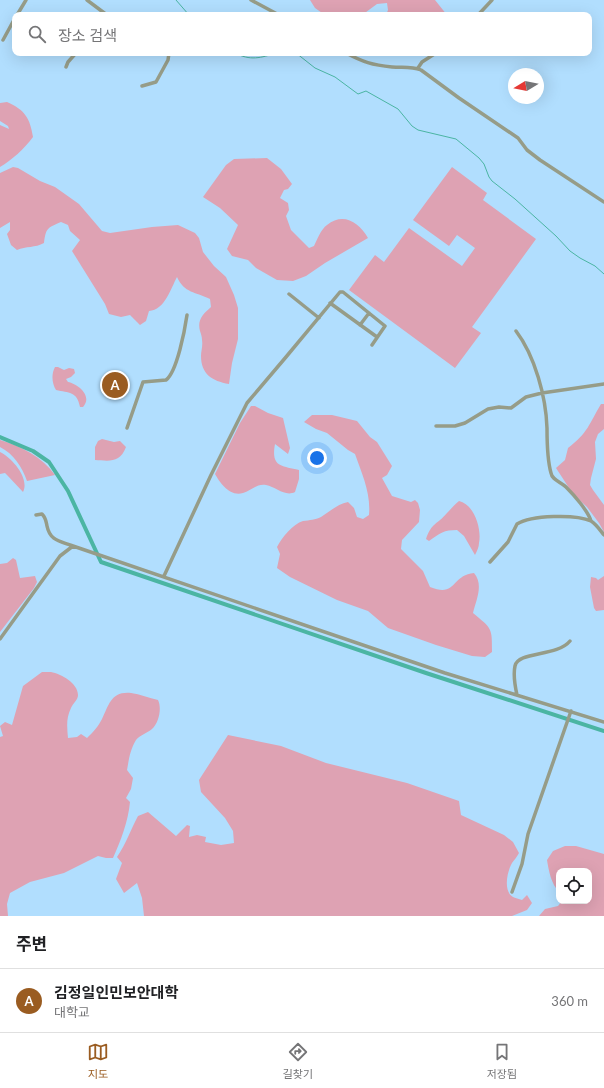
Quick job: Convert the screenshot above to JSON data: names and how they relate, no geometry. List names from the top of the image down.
{
  "north": "left",
  "page": {
    "search": "장소 검색",
    "pins": "A",
    "heading": "주변",
    "list": [
      {
        "mark": "A",
        "name": "김정일인민보안대학",
        "note": "대학교",
        "value": "360 m"
      }
    ],
    "nav": ["지도", "길찾기", "저장됨"]
  }
}
